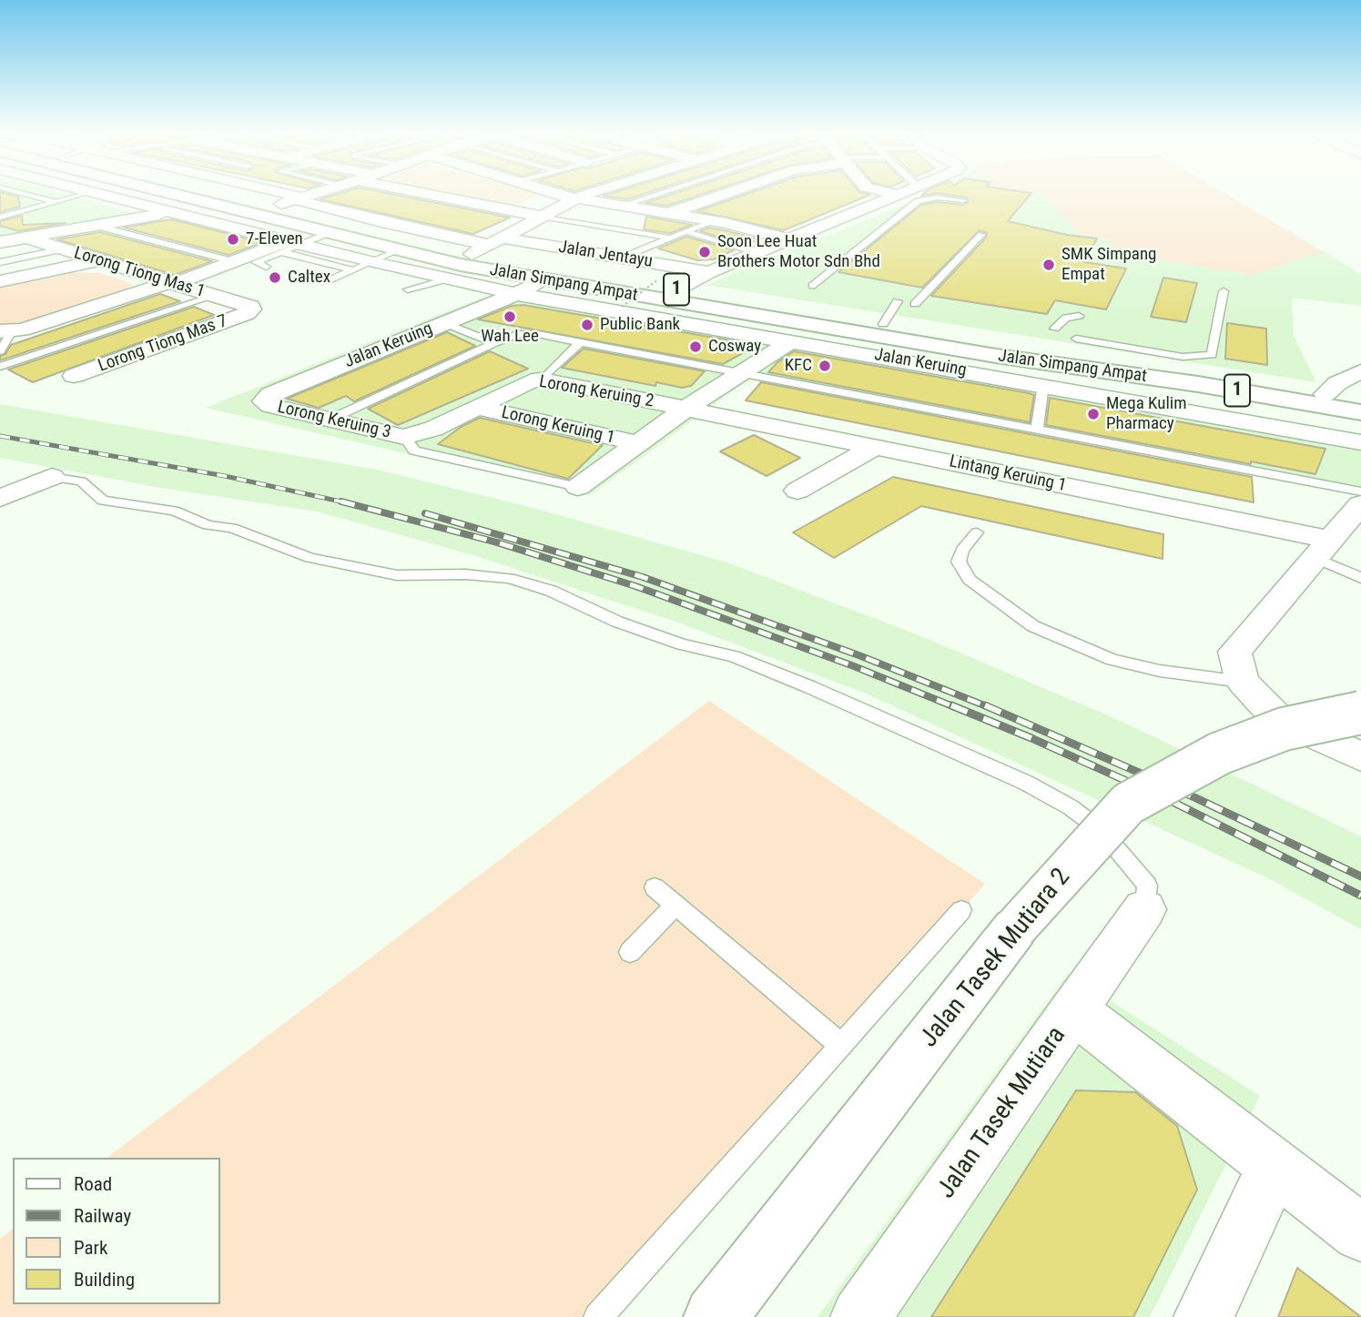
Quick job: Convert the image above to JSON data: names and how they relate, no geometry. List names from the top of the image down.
{
  "streets": {
    "main road": ["Jalan Simpang Ampat", "1", "Jalan Tasek Mutiara 2"],
    "street": [
      "Jalan Jentayu",
      "Lorong Tiong Mas 1",
      "Lorong Tiong Mas 7",
      "Jalan Keruing",
      "Lorong Keruing 2",
      "Lorong Keruing 3",
      "Lorong Keruing 1",
      "Lintang Keruing 1",
      "Jalan Tasek Mutiara"
    ]
  },
  "crossings": [
    ["Jalan Jentayu", "Jalan Simpang Ampat"],
    ["Lorong Tiong Mas 1", "Lorong Tiong Mas 7"],
    ["Jalan Simpang Ampat", "Jalan Keruing"],
    ["Jalan Keruing", "Lorong Keruing 3"],
    ["Jalan Keruing", "Lorong Keruing 1"],
    ["Lorong Keruing 2", "Lorong Keruing 3"],
    ["Lorong Keruing 2", "Lorong Keruing 1"],
    ["Lorong Keruing 2", "Lintang Keruing 1"],
    ["Lorong Keruing 1", "Lintang Keruing 1"]
  ],
  "places": [
    "7-Eleven",
    "Soon Lee Huat Brothers Motor Sdn Bhd",
    "SMK Simpang Empat",
    "Caltex",
    "Wah Lee",
    "Public Bank",
    "Cosway",
    "KFC",
    "Mega Kulim Pharmacy"
  ],
  "legend": [
    "Road",
    "Railway",
    "Park",
    "Building"
  ]
}
